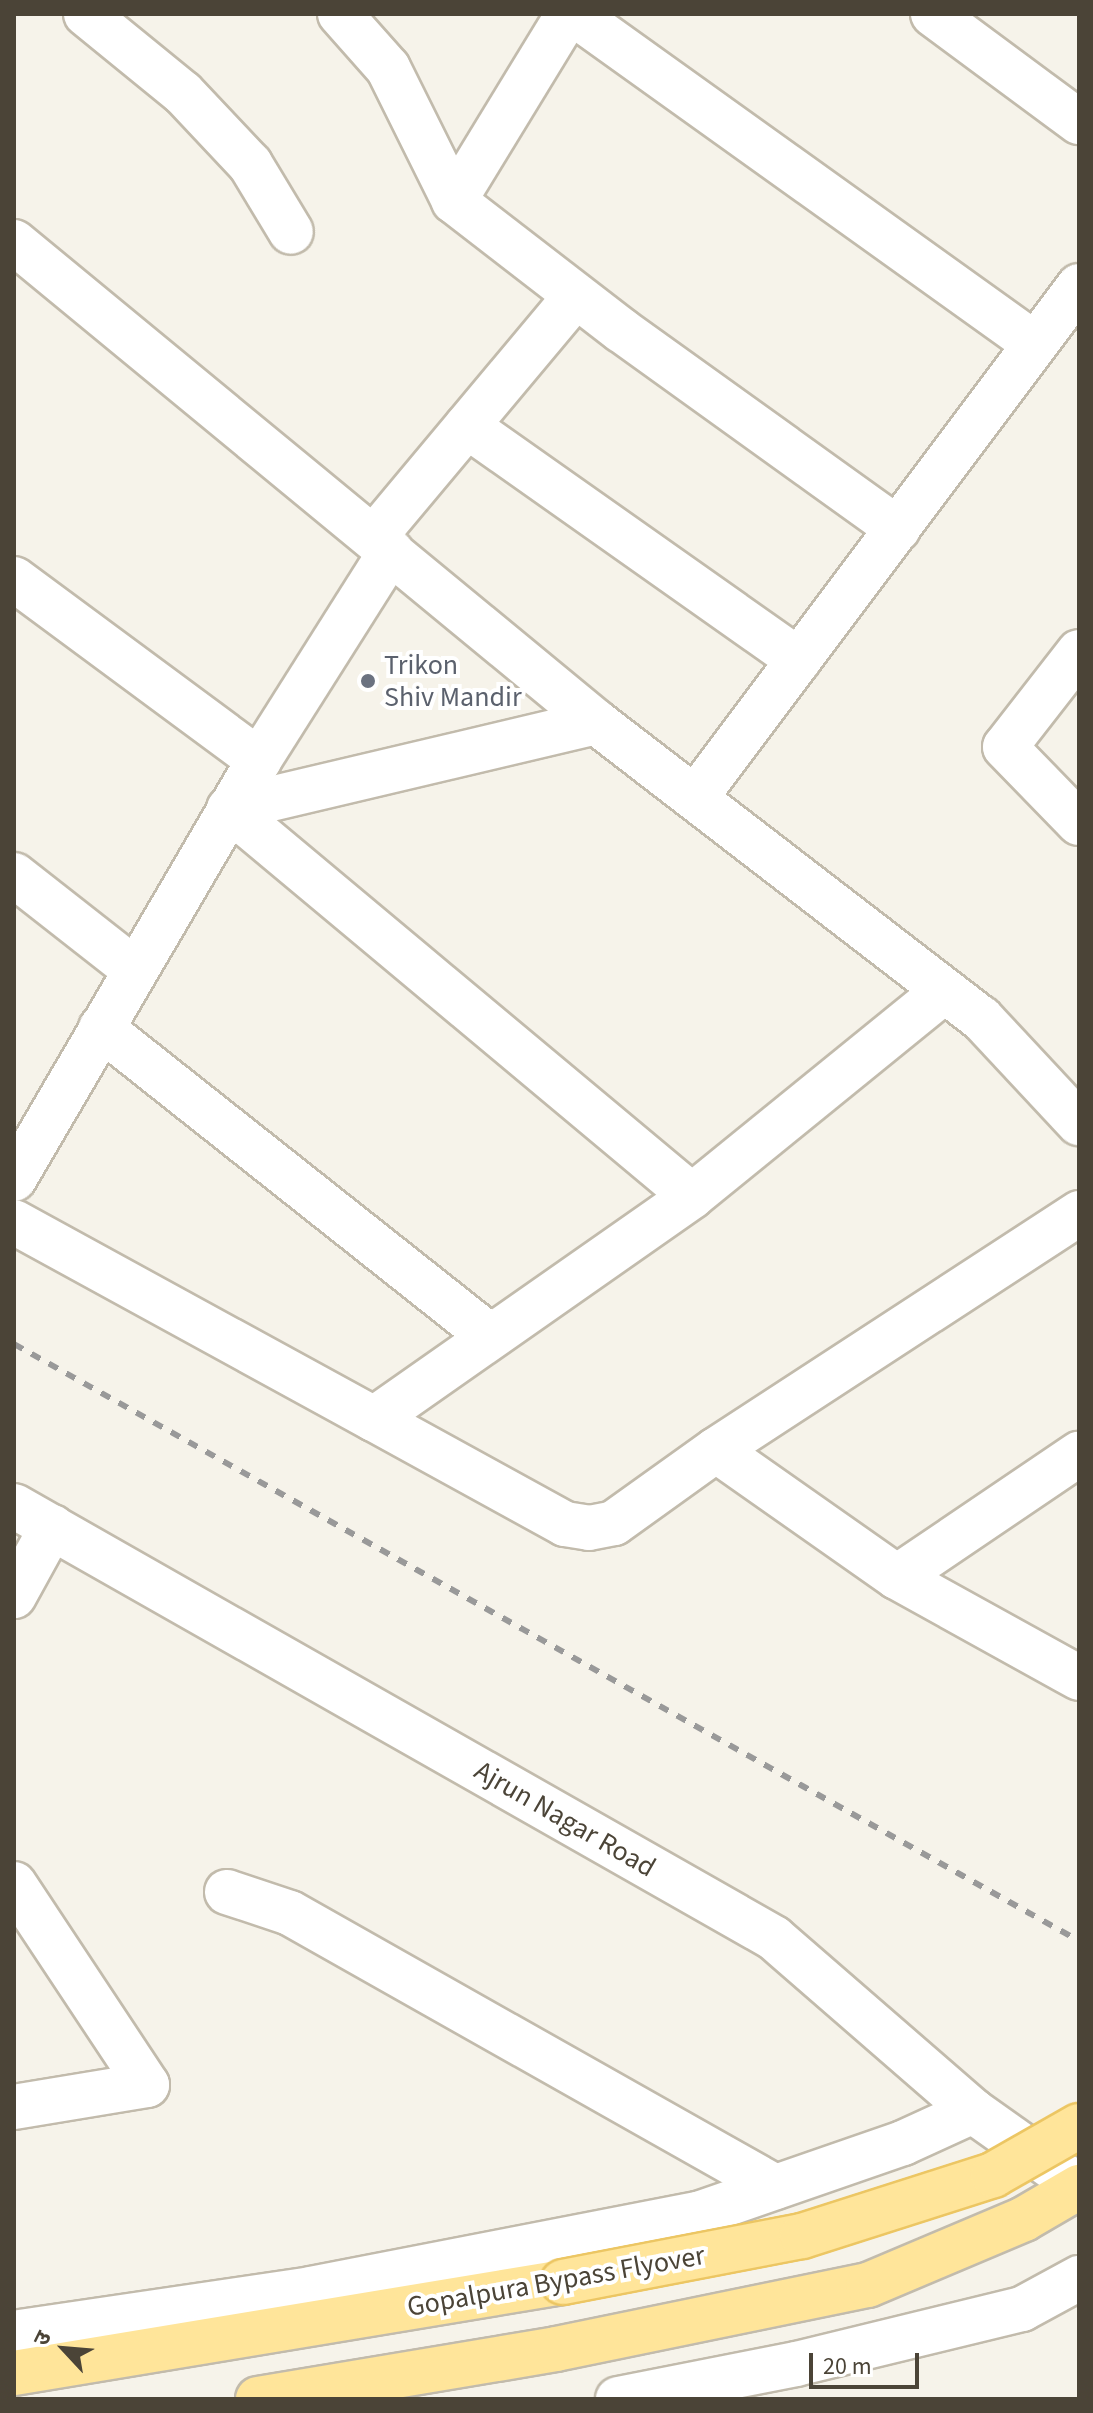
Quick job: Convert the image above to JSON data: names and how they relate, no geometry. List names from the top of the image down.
{
  "streets": {
    "main road": ["Gopalpura Bypass Flyover"],
    "street": ["Ajrun Nagar Road"]
  },
  "places": ["Trikon Shiv Mandir"],
  "scale_bar": "20 m",
  "north": "top left"
}
